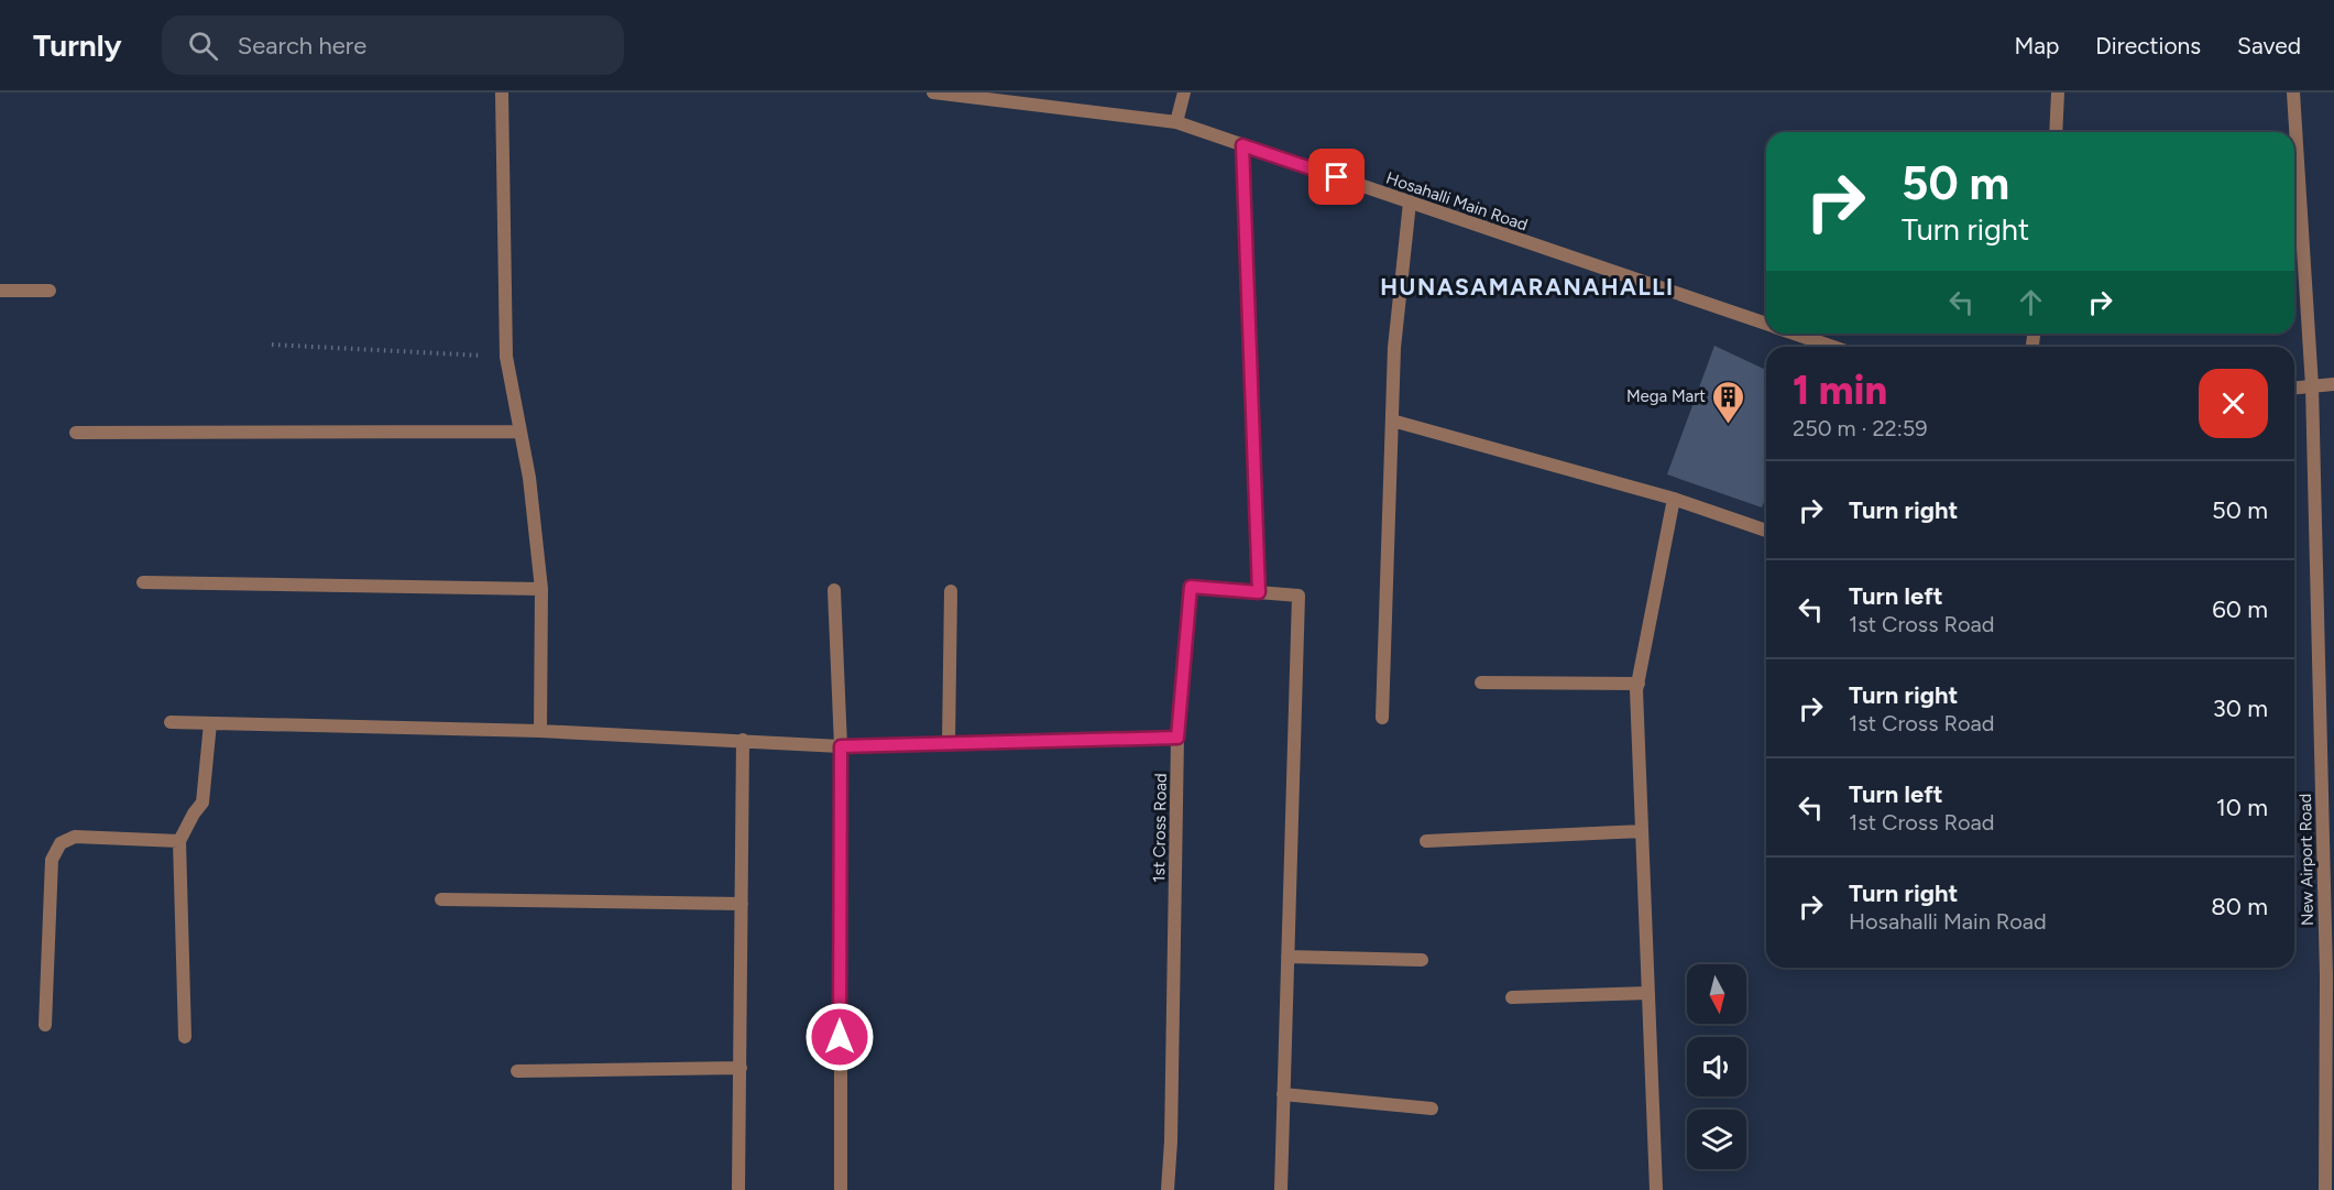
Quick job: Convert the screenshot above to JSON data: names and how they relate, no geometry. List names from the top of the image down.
{
  "streets": {
    "street": ["Hosahalli Main Road", "1st Cross Road", "New Airport Road"]
  },
  "districts": ["HUNASAMARANAHALLI"],
  "places": {
    "building": ["Mega Mart"]
  },
  "north": "bottom",
  "page": {
    "header": "Turnly",
    "search": "Search here",
    "nav": ["Map", "Directions", "Saved"],
    "turn": ["50 m", "Turn right"],
    "heading": ["1 min", "250 m · 22:59"],
    "list": [
      {
        "name": "Turn right",
        "value": "50 m"
      },
      {
        "name": "Turn left",
        "note": "1st Cross Road",
        "value": "60 m"
      },
      {
        "name": "Turn right",
        "note": "1st Cross Road",
        "value": "30 m"
      },
      {
        "name": "Turn left",
        "note": "1st Cross Road",
        "value": "10 m"
      },
      {
        "name": "Turn right",
        "note": "Hosahalli Main Road",
        "value": "80 m"
      }
    ]
  }
}
